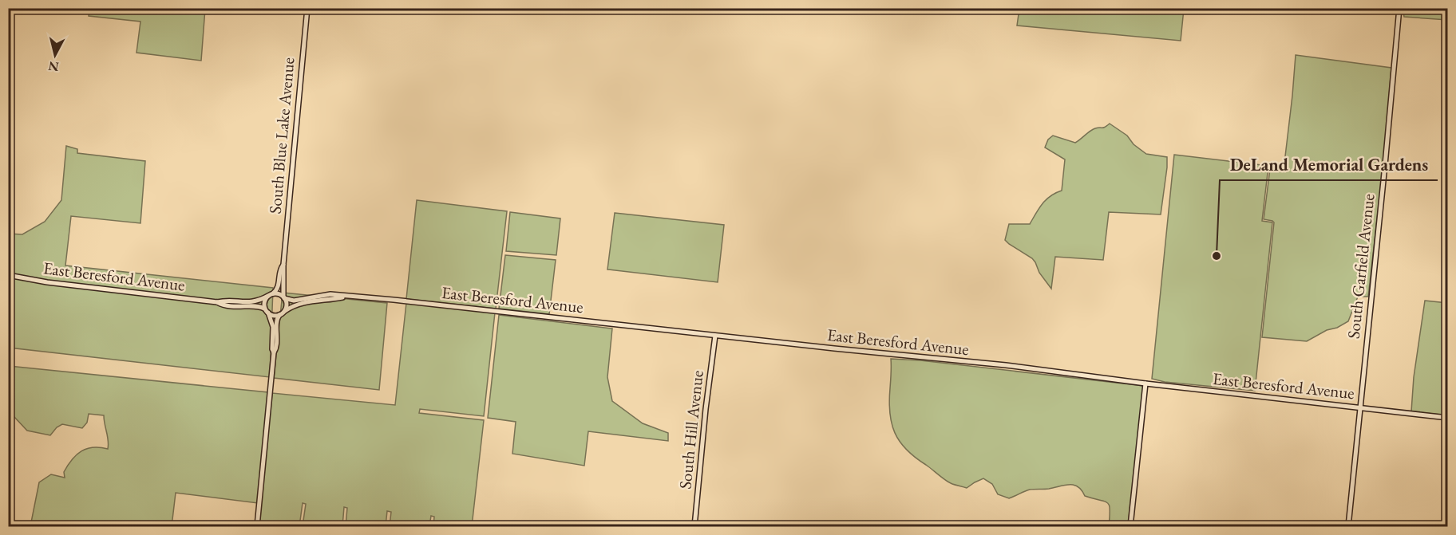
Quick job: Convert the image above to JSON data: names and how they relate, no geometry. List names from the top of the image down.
{
  "streets": {
    "street": [
      "South Blue Lake Avenue",
      "South Garfield Avenue",
      "East Beresford Avenue",
      "South Hill Avenue"
    ]
  },
  "crossings": [
    ["South Blue Lake Avenue", "East Beresford Avenue"],
    ["South Garfield Avenue", "East Beresford Avenue"],
    ["East Beresford Avenue", "South Hill Avenue"]
  ],
  "places": ["DeLand Memorial Gardens"],
  "north": "bottom"
}
